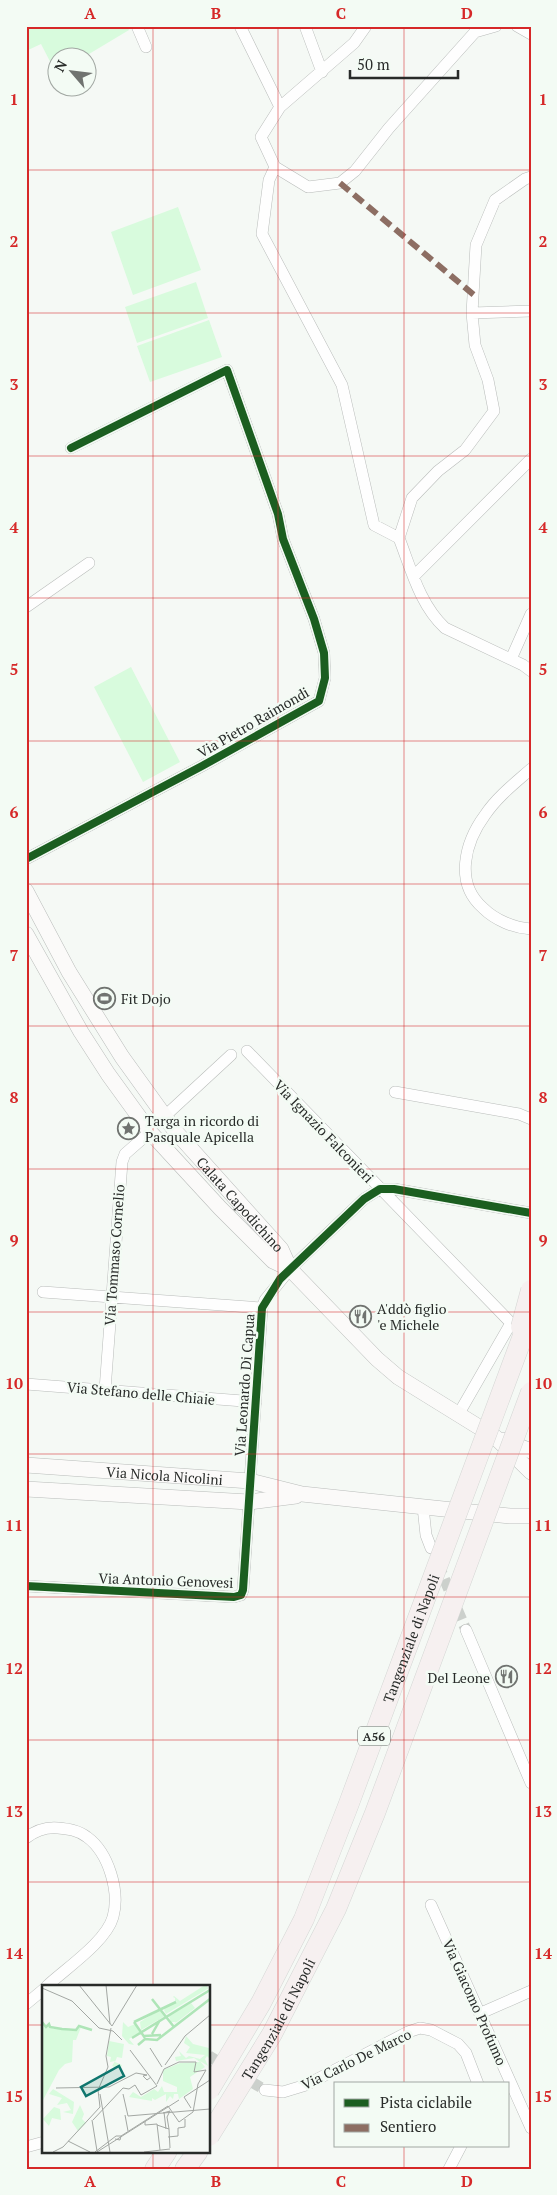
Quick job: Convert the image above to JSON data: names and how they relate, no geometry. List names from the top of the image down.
{
  "streets": {
    "highway": ["Tangenziale di Napoli", "A56"],
    "main road": ["Calata Capodichino", "Via Nicola Nicolini"],
    "street": [
      "Via Pietro Raimondi",
      "Via Ignazio Falconieri",
      "Via Tommaso Cornelio",
      "Via Leonardo Di Capua",
      "Via Stefano delle Chiaie",
      "Via Antonio Genovesi",
      "Via Giacomo Profumo",
      "Via Carlo De Marco"
    ]
  },
  "crossings": [
    ["Via Ignazio Falconieri", "Via Leonardo Di Capua"],
    ["Calata Capodichino", "Via Tommaso Cornelio"],
    ["Calata Capodichino", "Via Leonardo Di Capua"],
    ["Via Tommaso Cornelio", "Via Stefano delle Chiaie"],
    ["Via Leonardo Di Capua", "Via Stefano delle Chiaie"],
    ["Via Leonardo Di Capua", "Via Nicola Nicolini"],
    ["Via Nicola Nicolini", "Via Antonio Genovesi"],
    ["Tangenziale di Napoli", "A56"]
  ],
  "places": {
    "sports": ["Fit Dojo"],
    "place": ["Targa in ricordo di Pasquale Apicella"],
    "restaurant": ["A'ddò figlio 'e Michele", "Del Leone"]
  },
  "legend": ["Pista ciclabile", "Sentiero"],
  "scale_bar": "50 m",
  "north": "top left",
  "grid": {
    "columns": [
      "A",
      "B",
      "C",
      "D"
    ],
    "rows": [
      "1",
      "2",
      "3",
      "4",
      "5",
      "6",
      "7",
      "8",
      "9",
      "10",
      "11",
      "12",
      "13",
      "14",
      "15"
    ]
  }
}
